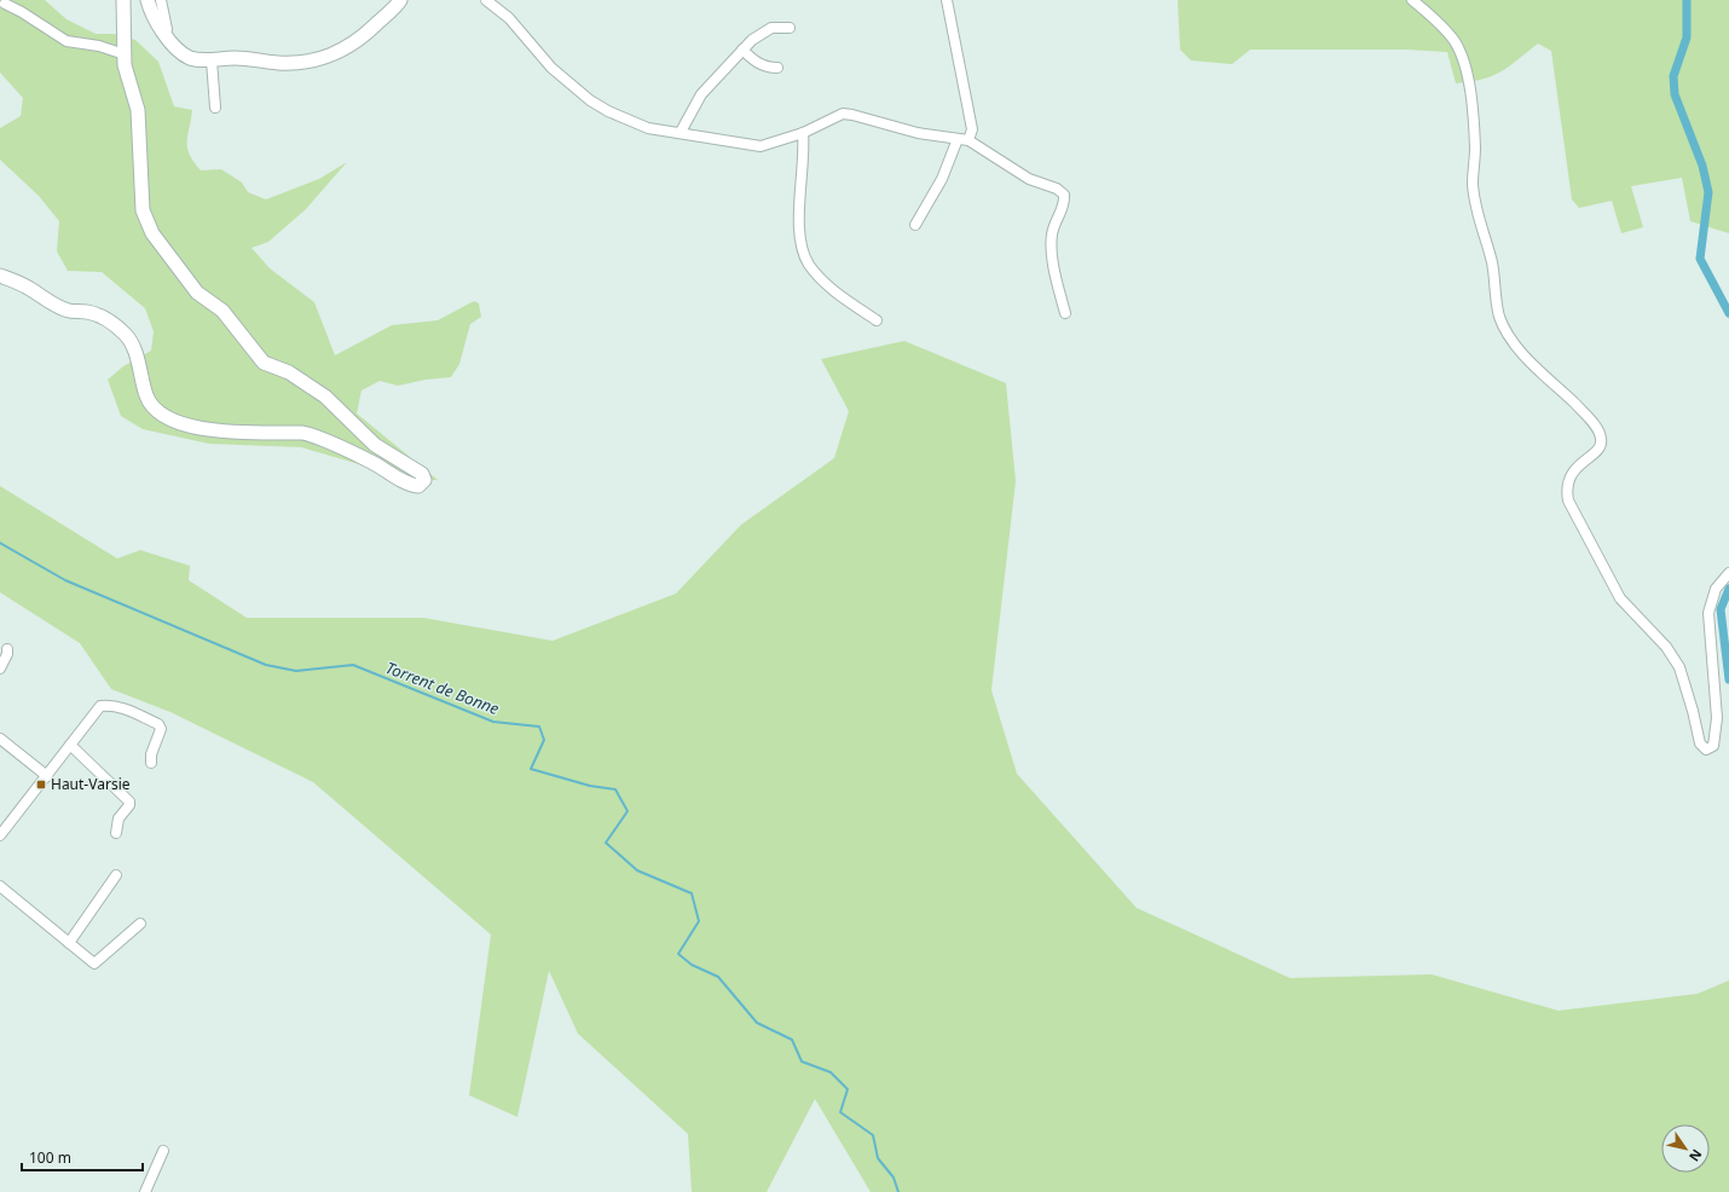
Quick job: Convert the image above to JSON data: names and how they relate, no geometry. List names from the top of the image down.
{
  "water": ["Torrent de Bonne"],
  "places": {
    "transit": ["Haut-Varsie"]
  },
  "scale_bar": "100 m",
  "north": "bottom right"
}
